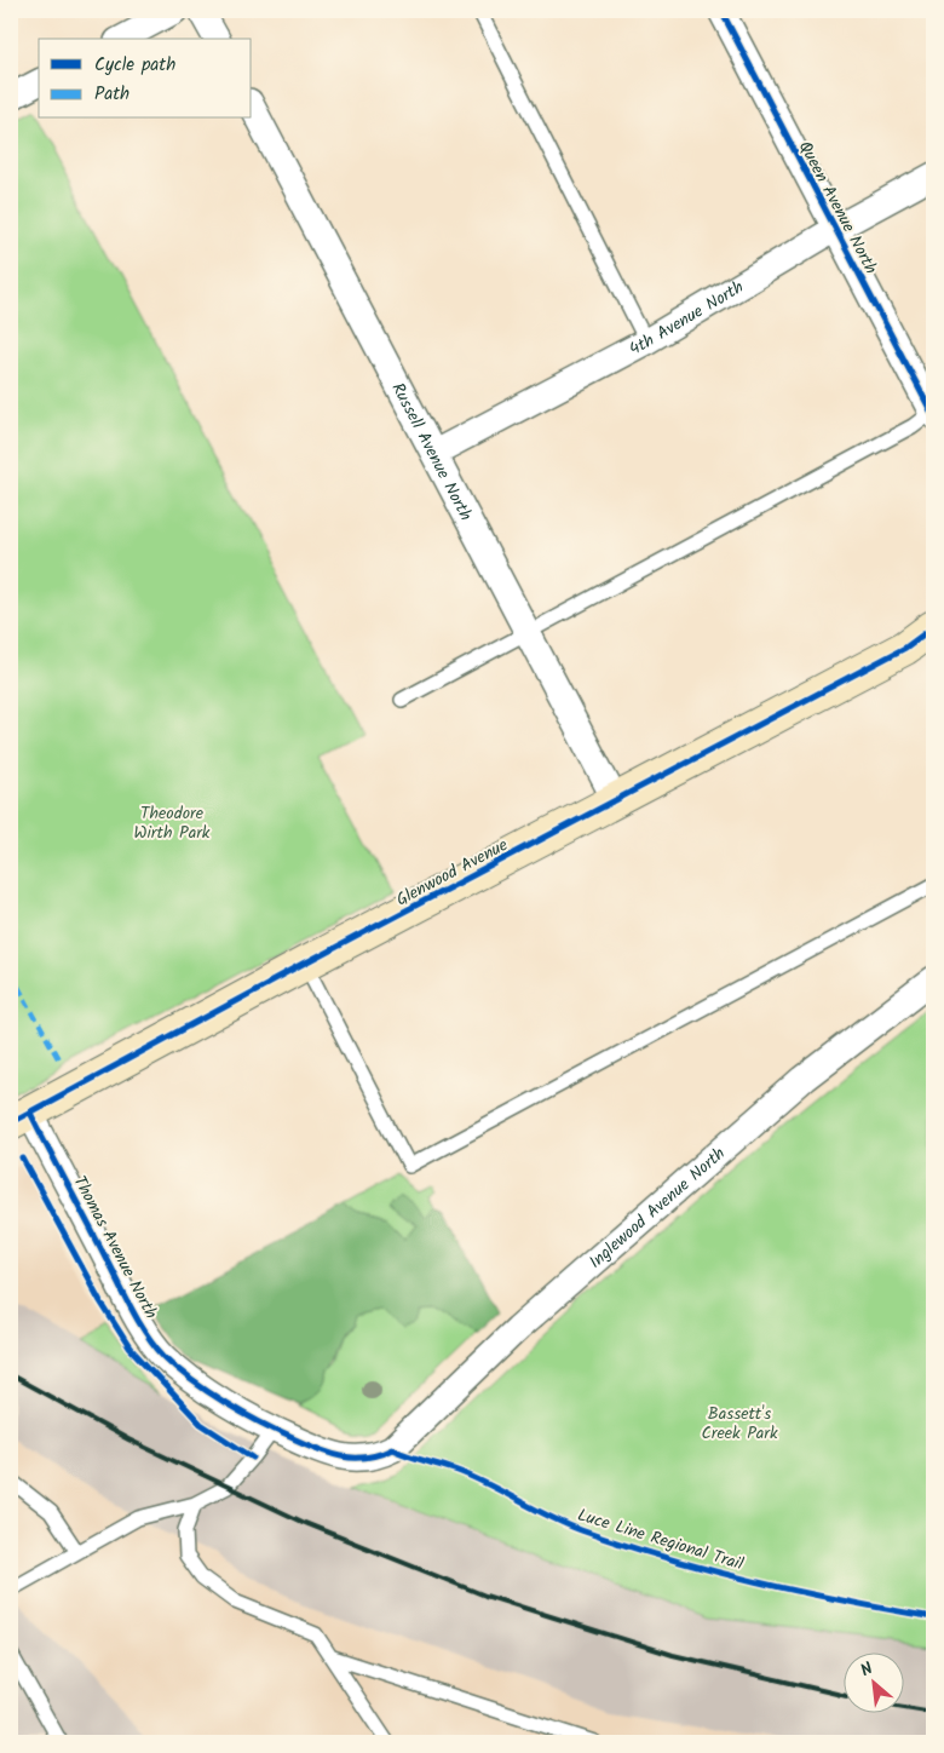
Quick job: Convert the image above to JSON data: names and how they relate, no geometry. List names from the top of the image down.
{
  "streets": {
    "street": [
      "Queen Avenue North",
      "4th Avenue North",
      "Russell Avenue North",
      "Glenwood Avenue",
      "Inglewood Avenue North",
      "Thomas Avenue North"
    ],
    "cycle path": ["Luce Line Regional Trail"]
  },
  "crossings": [
    ["Queen Avenue North", "4th Avenue North"],
    ["4th Avenue North", "Russell Avenue North"],
    ["Russell Avenue North", "Glenwood Avenue"],
    ["Glenwood Avenue", "Thomas Avenue North"],
    ["Inglewood Avenue North", "Thomas Avenue North"]
  ],
  "parks": ["Theodore Wirth Park", "Bassett's Creek Park"],
  "legend": ["Cycle path", "Path"],
  "north": "top left"
}
